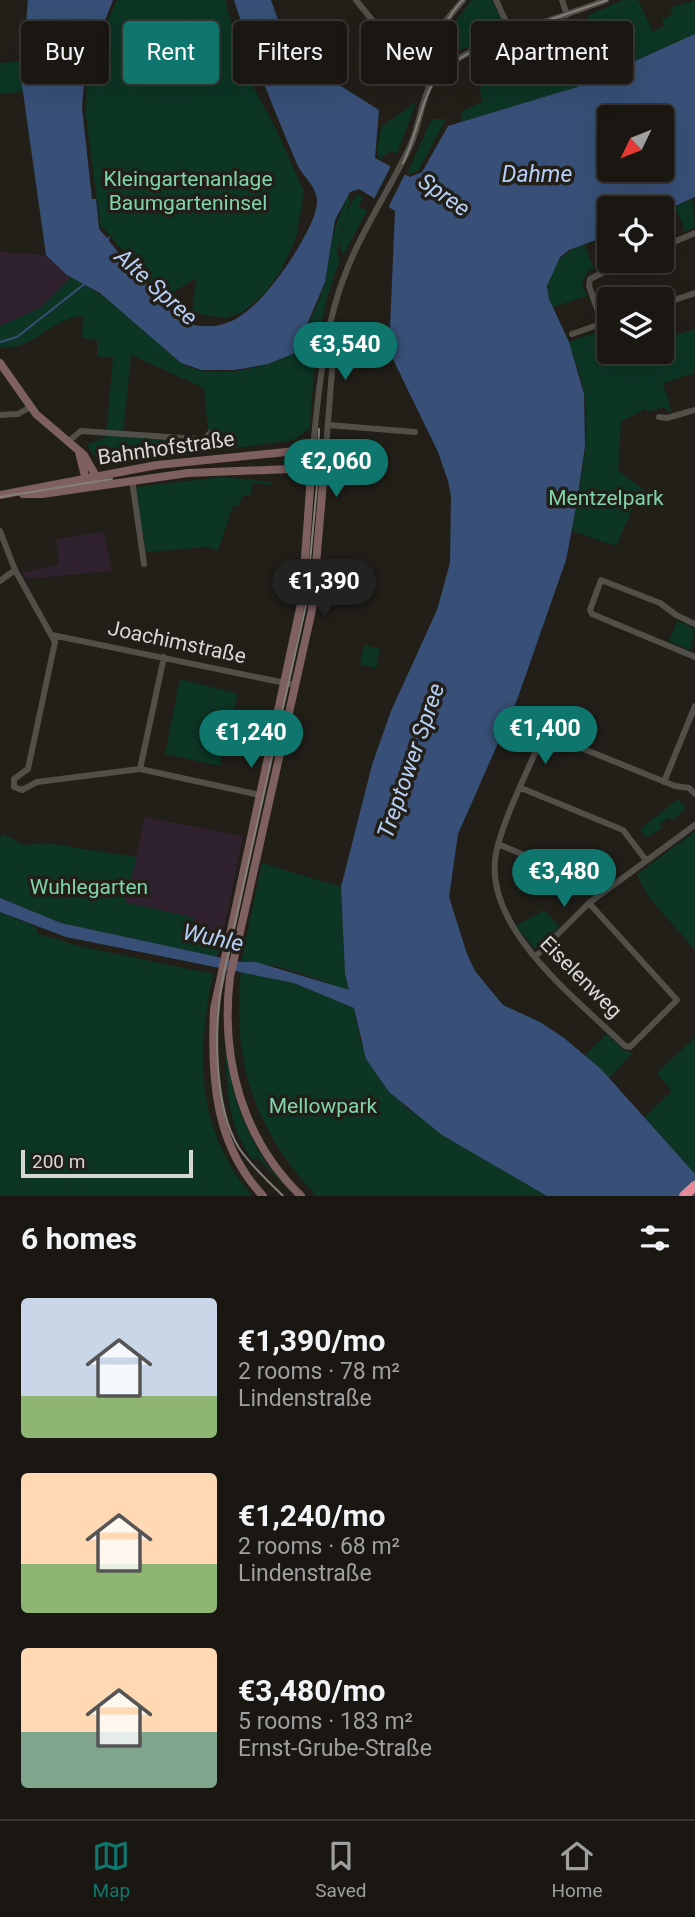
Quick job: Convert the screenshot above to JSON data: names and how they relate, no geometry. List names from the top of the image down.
{
  "streets": {
    "main road": ["Bahnhofstraße"],
    "street": ["Joachimstraße", "Eiselenweg"]
  },
  "water": [
    "Dahme",
    "Spree",
    "Alte Spree",
    "Treptower Spree",
    "Wuhle"
  ],
  "parks": [
    "Kleingartenanlage Baumgarteninsel",
    "Mentzelpark",
    "Wuhlegarten",
    "Mellowpark"
  ],
  "scale_bar": "200 m",
  "north": "bottom left",
  "page": {
    "chip": [
      "Buy",
      "Rent",
      "Filters",
      "New",
      "Apartment"
    ],
    "price": [
      "€3,540",
      "€2,060",
      "€1,390",
      "€1,400",
      "€1,240",
      "€3,480"
    ],
    "scale": "200 m",
    "heading": "6 homes",
    "list": [
      {
        "name": "€1,390/mo",
        "note": "2 rooms · 78 m² · Lindenstraße"
      },
      {
        "name": "€1,240/mo",
        "note": "2 rooms · 68 m² · Lindenstraße"
      },
      {
        "name": "€3,480/mo",
        "note": "5 rooms · 183 m² · Ernst-Grube-Straße"
      }
    ],
    "tabs": ["Map", "Saved", "Home"]
  }
}
